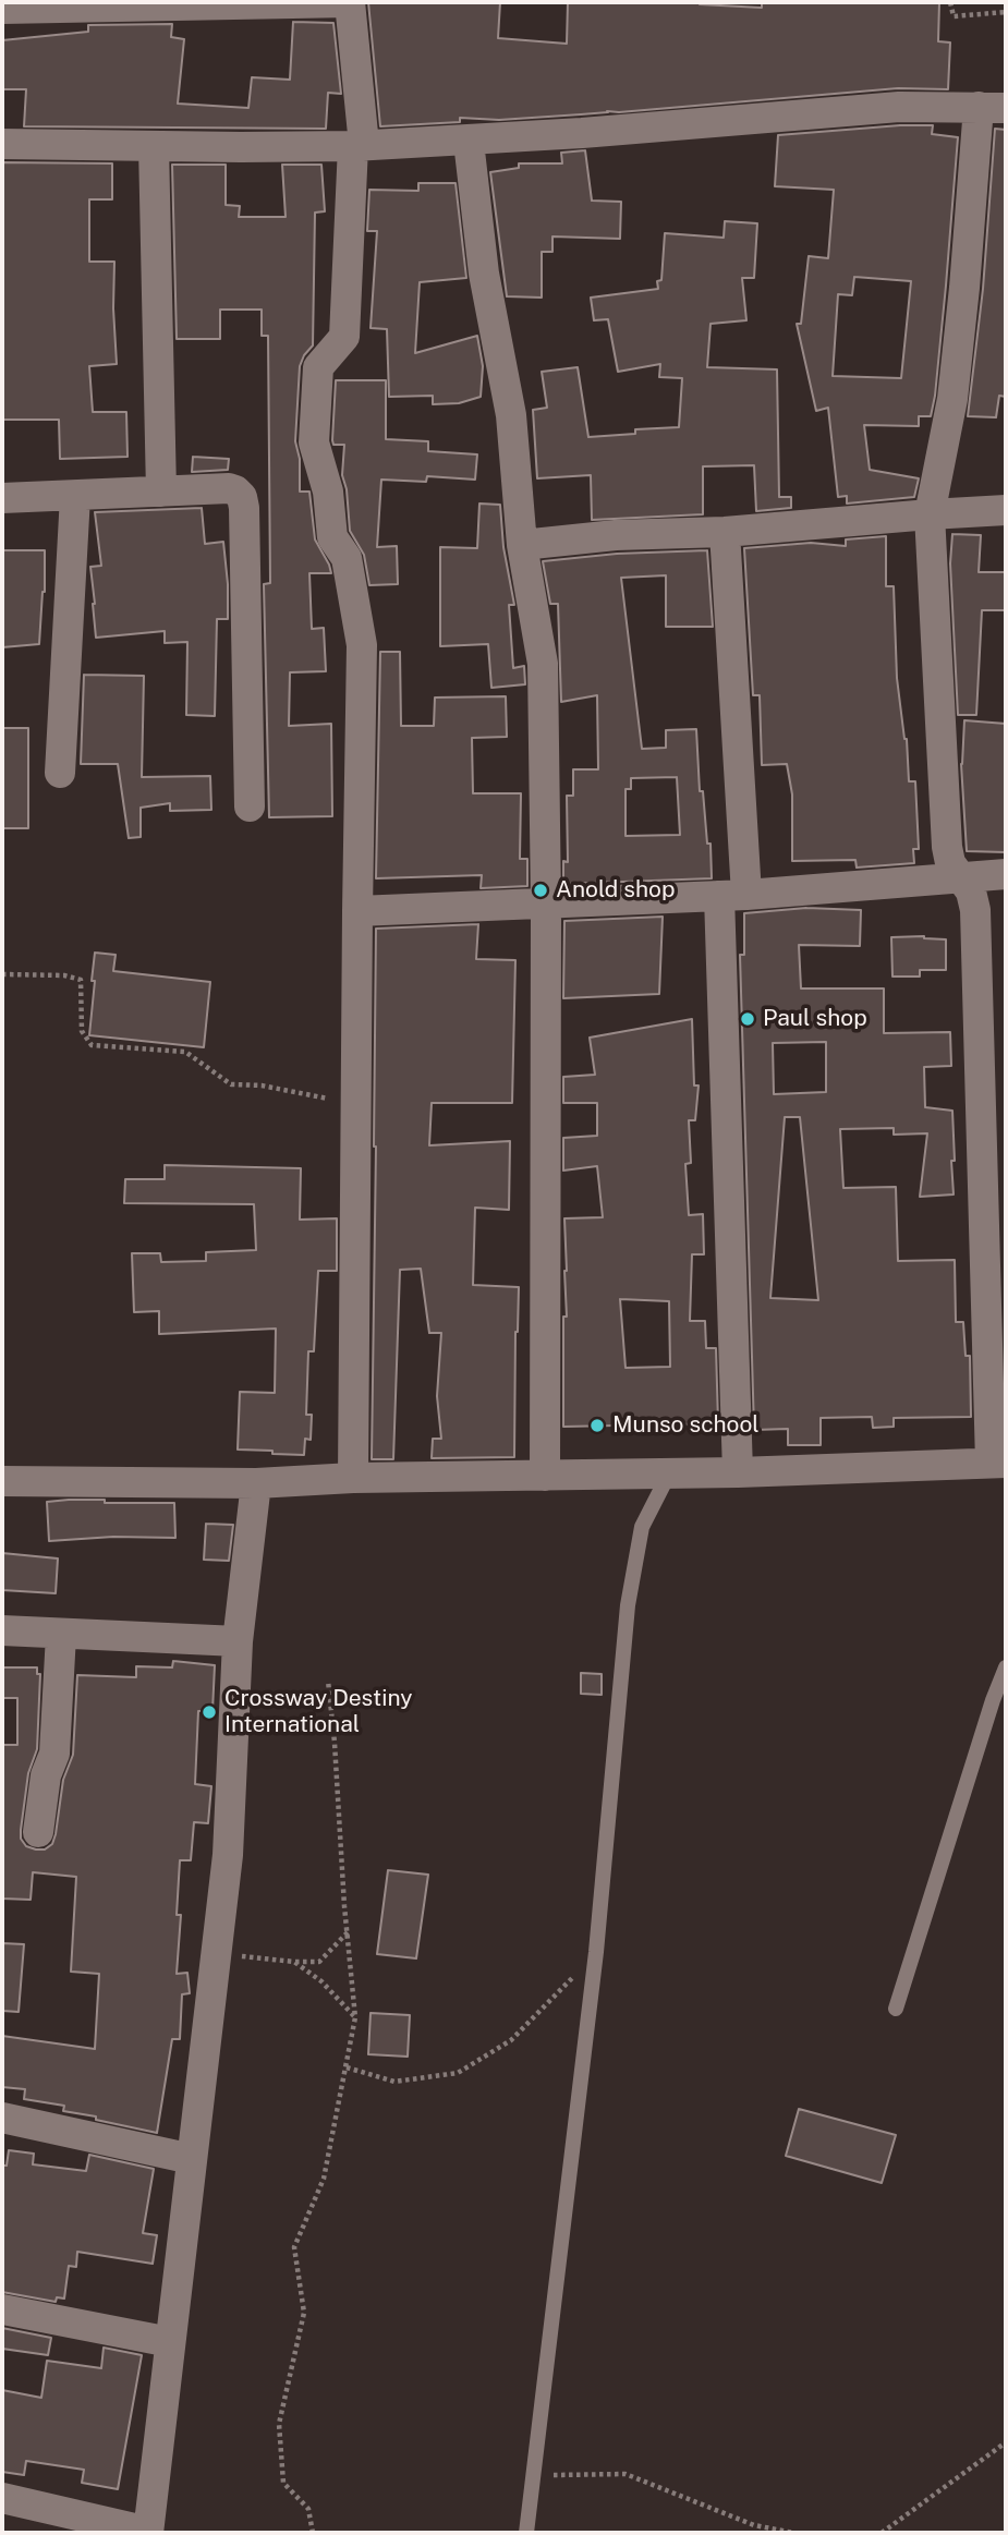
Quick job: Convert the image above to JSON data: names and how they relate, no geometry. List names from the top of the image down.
{
  "places": [
    "Anold shop",
    "Paul shop",
    "Munso school",
    "Crossway Destiny International"
  ]
}
